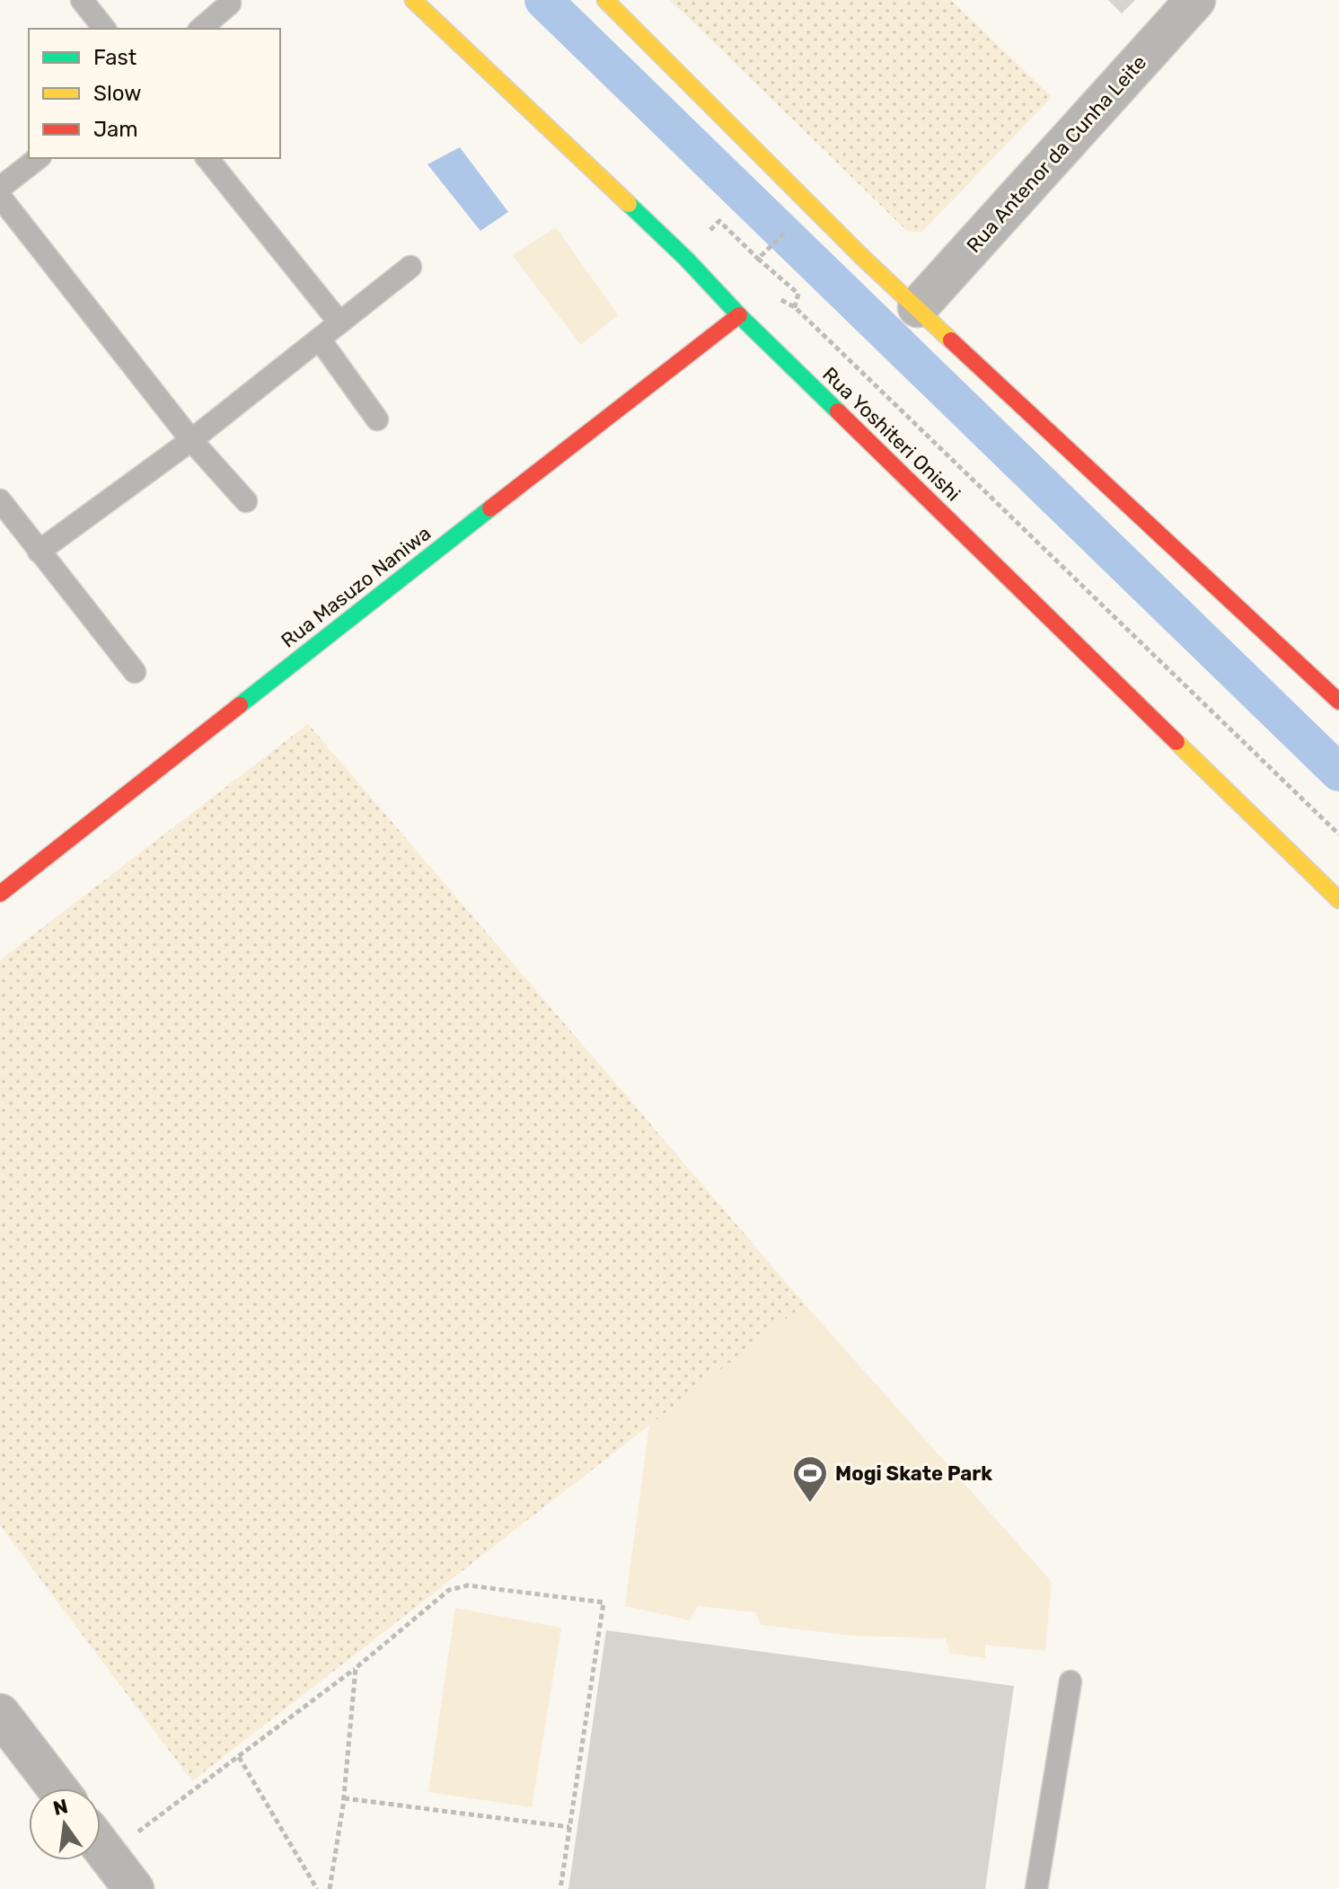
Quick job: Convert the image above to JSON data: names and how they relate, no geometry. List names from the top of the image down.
{
  "streets": {
    "main road": ["Rua Yoshiteri Onishi", "Rua Masuzo Naniwa"],
    "street": ["Rua Antenor da Cunha Leite"]
  },
  "crossings": [
    ["Rua Yoshiteri Onishi", "Rua Masuzo Naniwa"]
  ],
  "places": {
    "sports": ["Mogi Skate Park"]
  },
  "legend": ["Fast", "Slow", "Jam"],
  "north": "top"
}
